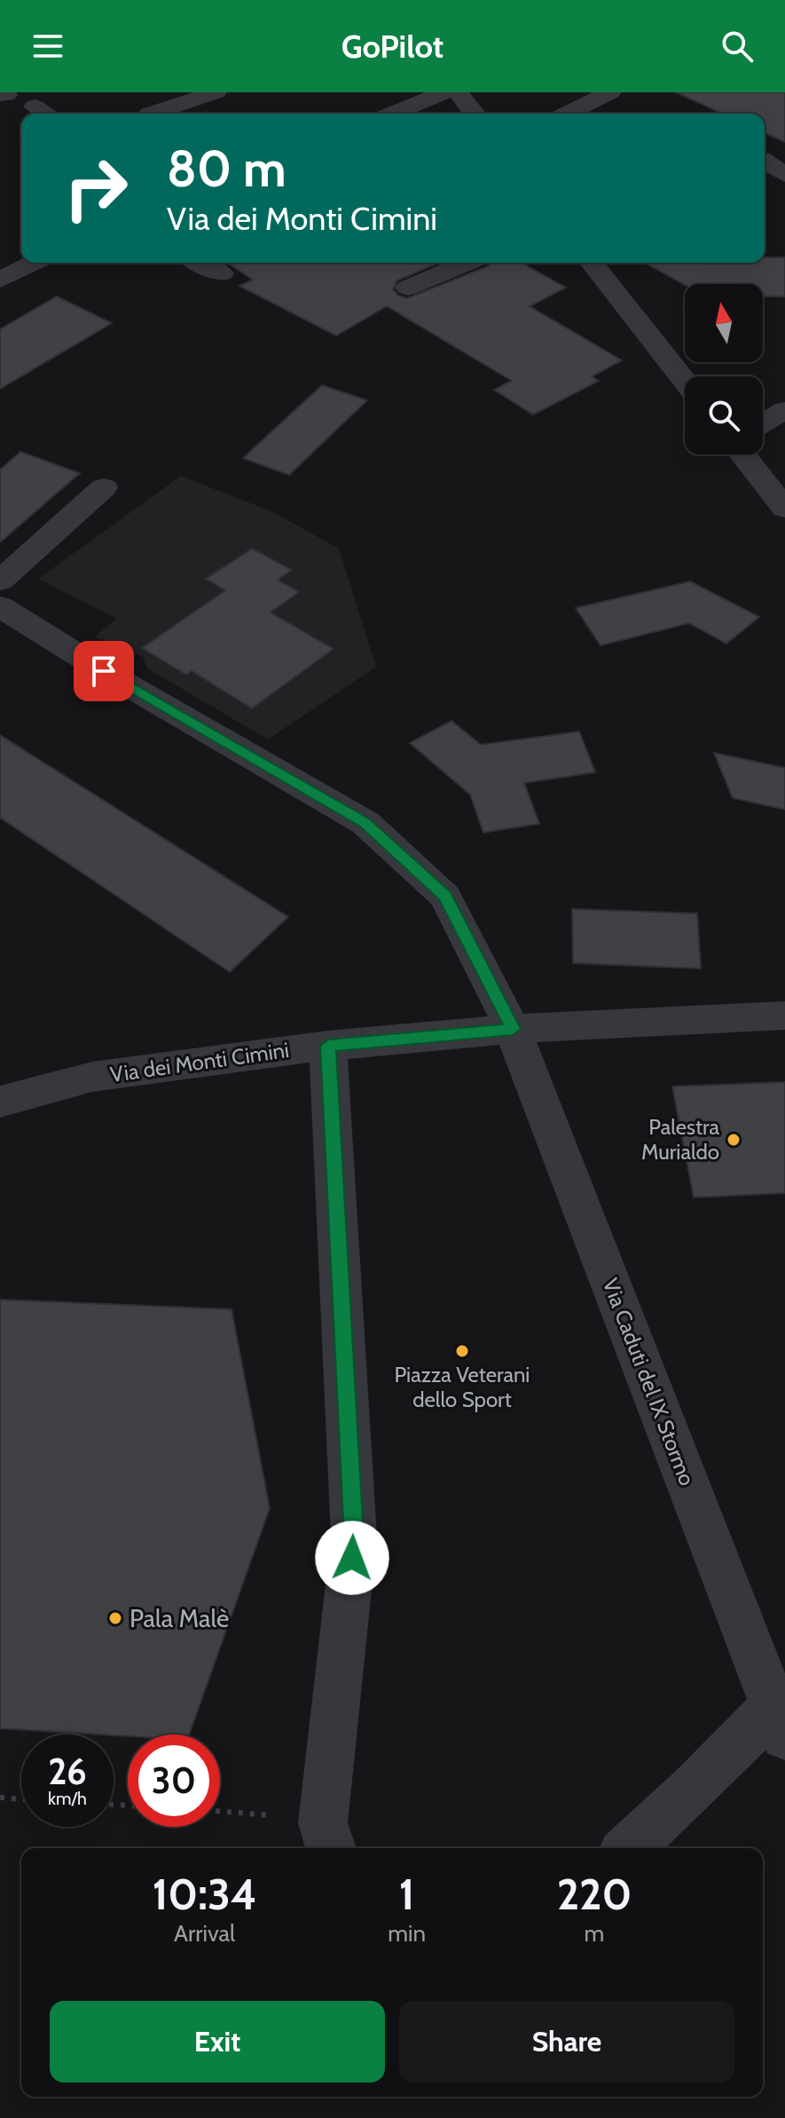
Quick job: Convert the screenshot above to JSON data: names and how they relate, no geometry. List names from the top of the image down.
{
  "streets": {
    "street": ["Via dei Monti Cimini", "Via Caduti del IX Stormo"]
  },
  "crossings": [
    ["Via dei Monti Cimini", "Via Caduti del IX Stormo"]
  ],
  "places": ["Palestra Murialdo", "Piazza Veterani dello Sport", "Pala Malè"],
  "north": "top",
  "page": {
    "header": "GoPilot",
    "turn": ["80 m", "Via dei Monti Cimini"],
    "speed": "26 km/h",
    "limit": "30",
    "eta": [
      "10:34",
      "Arrival",
      "1",
      "min",
      "220",
      "m"
    ],
    "buttons": ["Exit", "Share"]
  }
}
